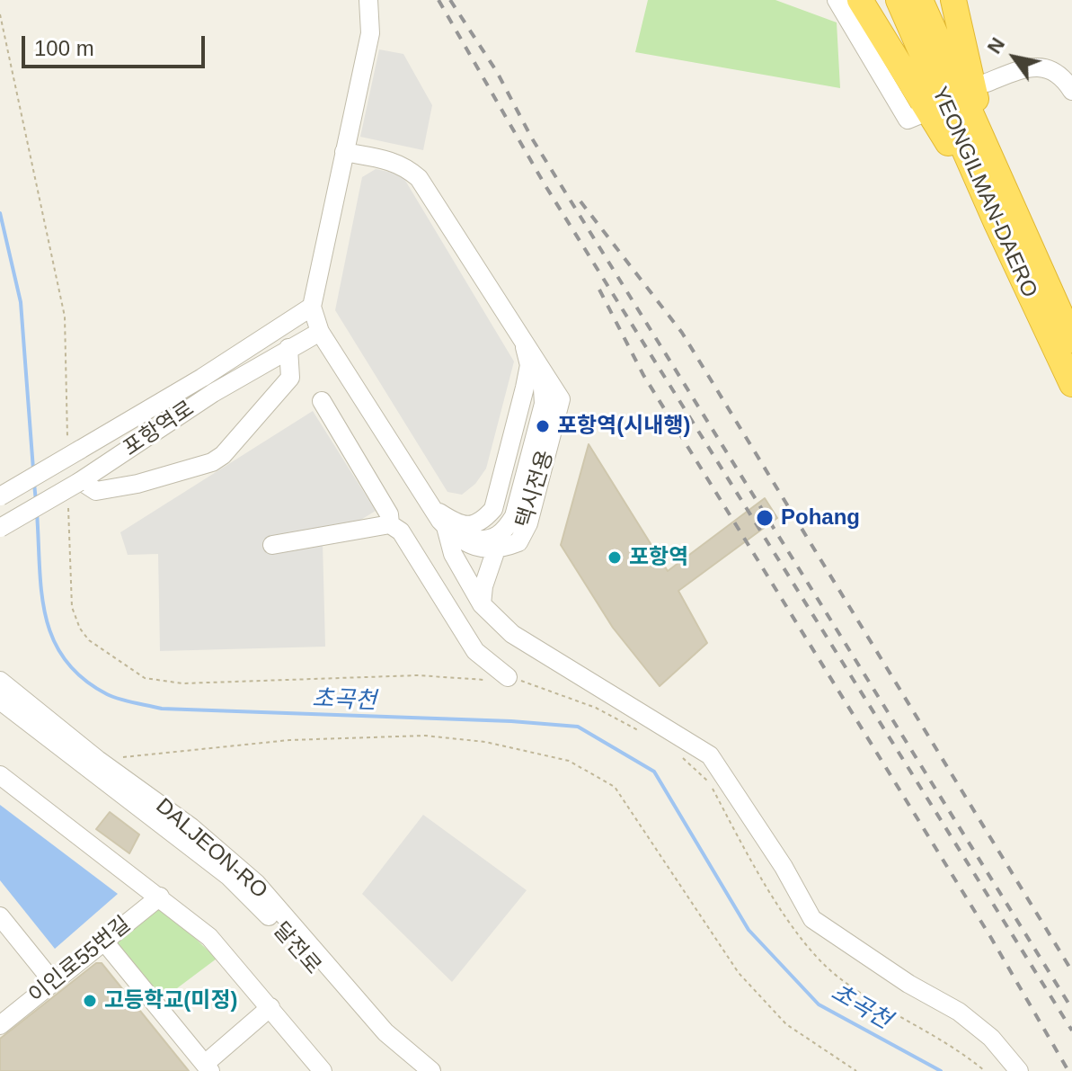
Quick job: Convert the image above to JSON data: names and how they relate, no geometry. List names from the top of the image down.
{
  "streets": {
    "highway": ["YEONGILMAN-DAERO"],
    "street": [
      "포항역로",
      "택시전용",
      "DALJEON-RO",
      "달전로",
      "이인로55번길"
    ]
  },
  "water": ["초곡천"],
  "places": [
    "포항역(시내행)",
    "Pohang",
    "포항역",
    "고등학교(미정)"
  ],
  "scale_bar": "100 m",
  "north": "top left"
}
